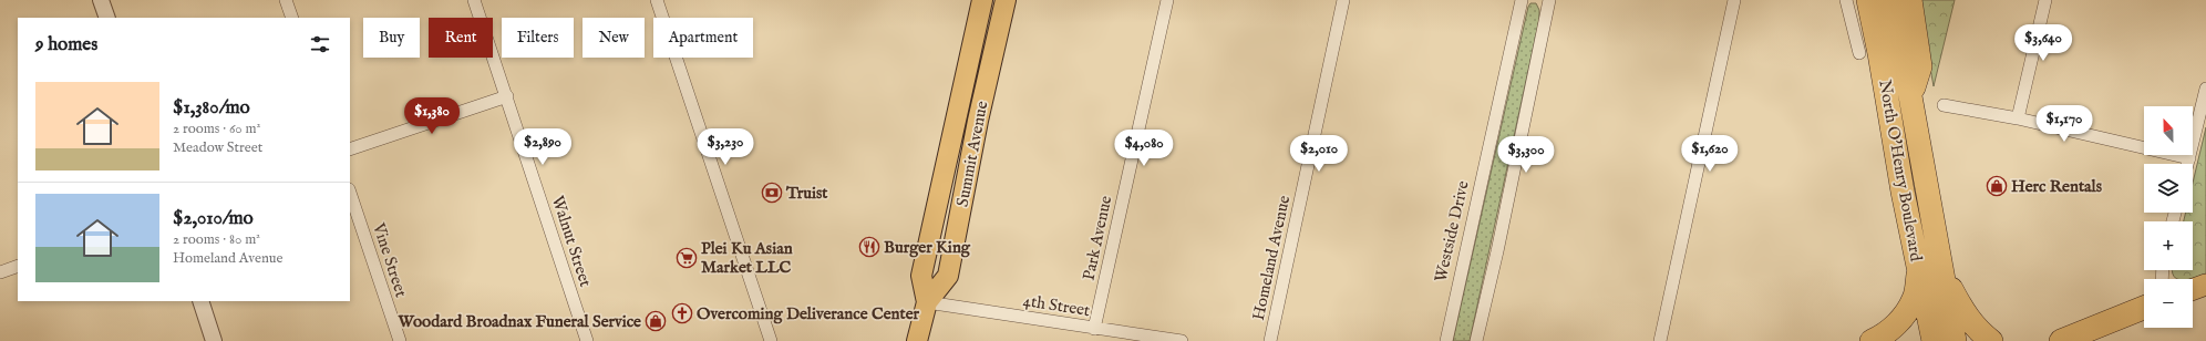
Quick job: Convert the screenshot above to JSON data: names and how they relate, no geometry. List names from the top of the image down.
{
  "streets": {
    "highway": ["North O'Henry Boulevard"],
    "main road": ["Summit Avenue"],
    "street": [
      "Westside Drive",
      "Park Avenue",
      "Walnut Street",
      "Homeland Avenue",
      "Vine Street",
      "4th Street"
    ]
  },
  "crossings": [
    ["Summit Avenue", "4th Street"],
    ["Park Avenue", "4th Street"]
  ],
  "places": {
    "shop": ["Herc Rentals", "Woodard Broadnax Funeral Service"],
    "bank": ["Truist"],
    "restaurant": ["Burger King"],
    "supermarket": ["Plei Ku Asian Market LLC"],
    "church": ["Overcoming Deliverance Center"]
  },
  "north": "top",
  "page": {
    "chip": [
      "Buy",
      "Rent",
      "Filters",
      "New",
      "Apartment"
    ],
    "heading": "9 homes",
    "price": [
      "$3,640",
      "$1,380",
      "$1,170",
      "$2,890",
      "$3,230",
      "$4,080",
      "$2,010",
      "$1,620",
      "$3,300"
    ],
    "list": [
      {
        "name": "$1,380/mo",
        "note": "2 rooms · 60 m² · Meadow Street"
      },
      {
        "name": "$2,010/mo",
        "note": "2 rooms · 80 m² · Homeland Avenue"
      }
    ],
    "map_buttons": ["+", "−"]
  }
}
